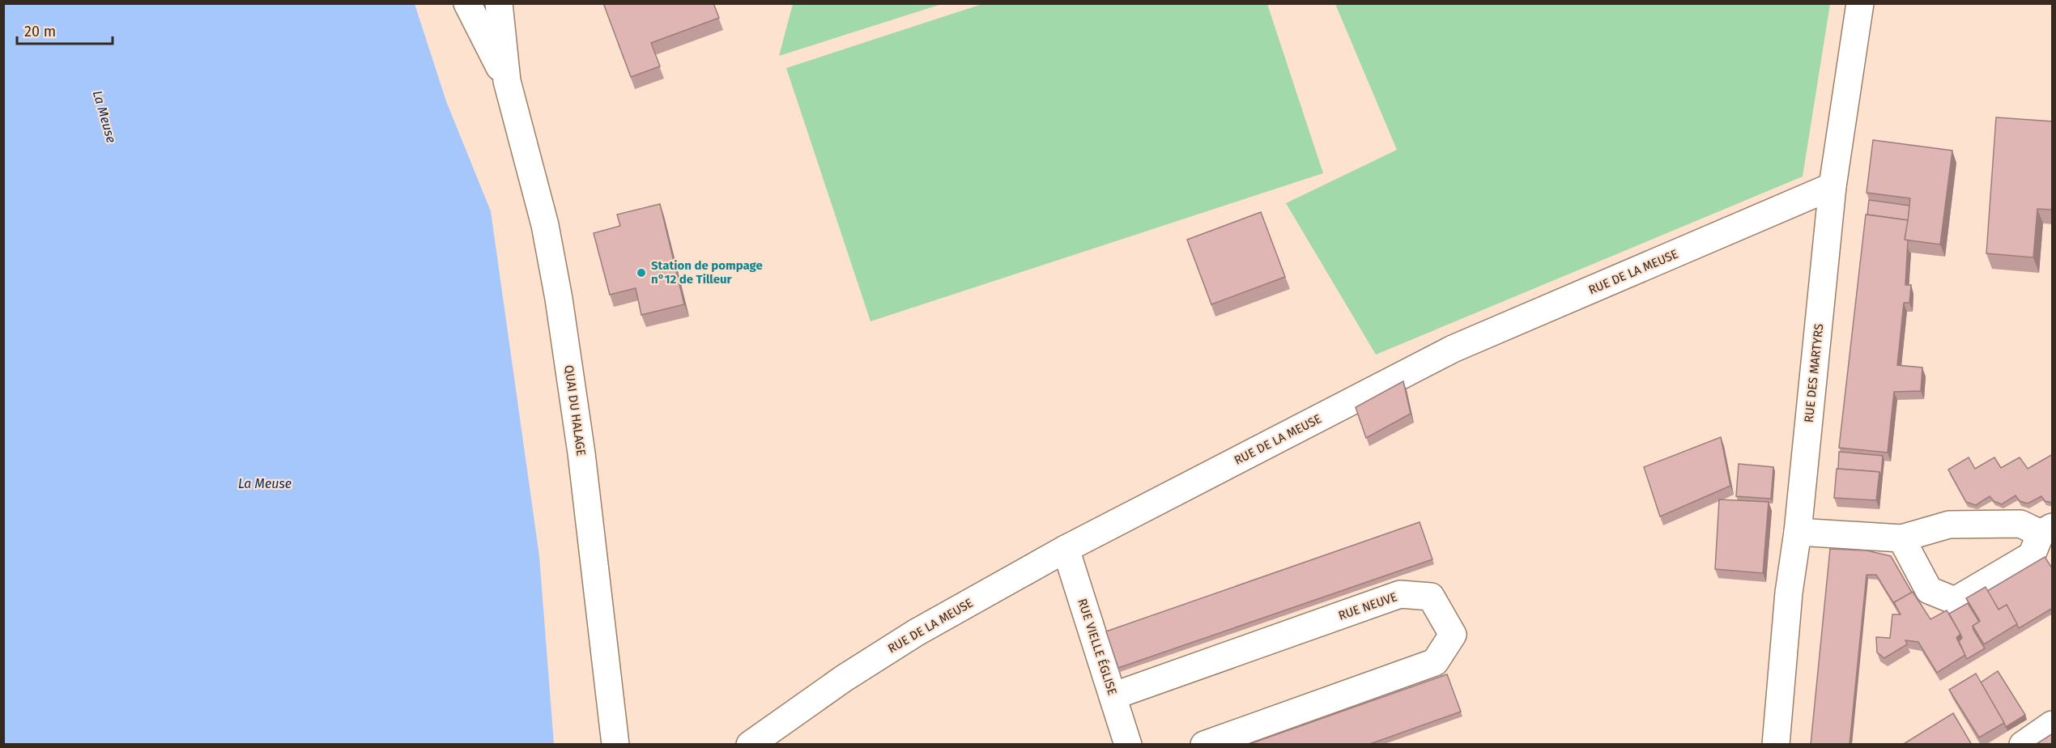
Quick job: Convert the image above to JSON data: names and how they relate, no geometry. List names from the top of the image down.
{
  "streets": {
    "street": [
      "RUE DE LA MEUSE",
      "RUE DES MARTYRS",
      "QUAI DU HALAGE",
      "RUE NEUVE",
      "RUE VIELLE ÉGLISE"
    ]
  },
  "crossings": [
    ["RUE DE LA MEUSE", "RUE DES MARTYRS"],
    ["RUE DE LA MEUSE", "RUE VIELLE ÉGLISE"],
    ["RUE NEUVE", "RUE VIELLE ÉGLISE"]
  ],
  "water": ["La Meuse"],
  "places": ["Station de pompage n°12 de Tilleur"],
  "scale_bar": "20 m"
}
